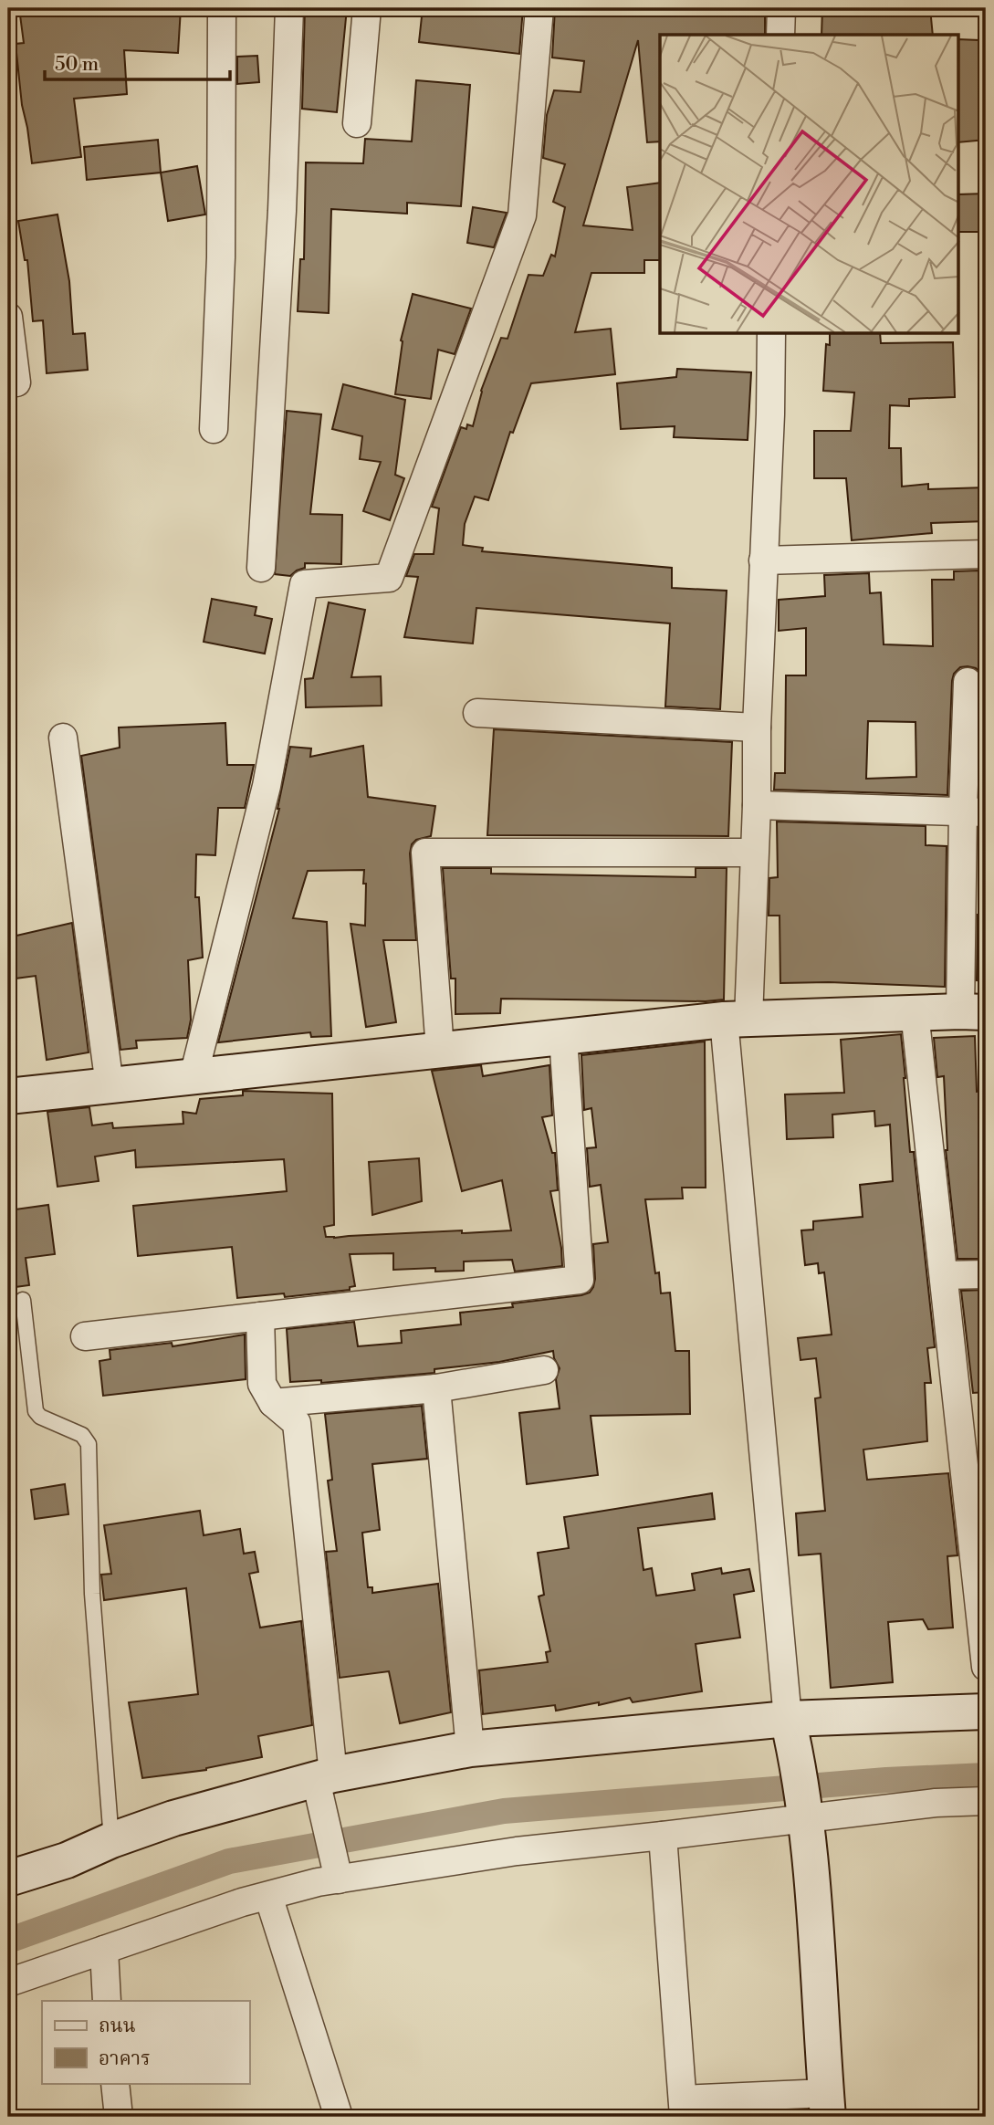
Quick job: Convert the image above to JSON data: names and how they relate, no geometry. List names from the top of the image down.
{
  "legend": ["ถนน", "อาคาร"],
  "scale_bar": "50 m"
}
